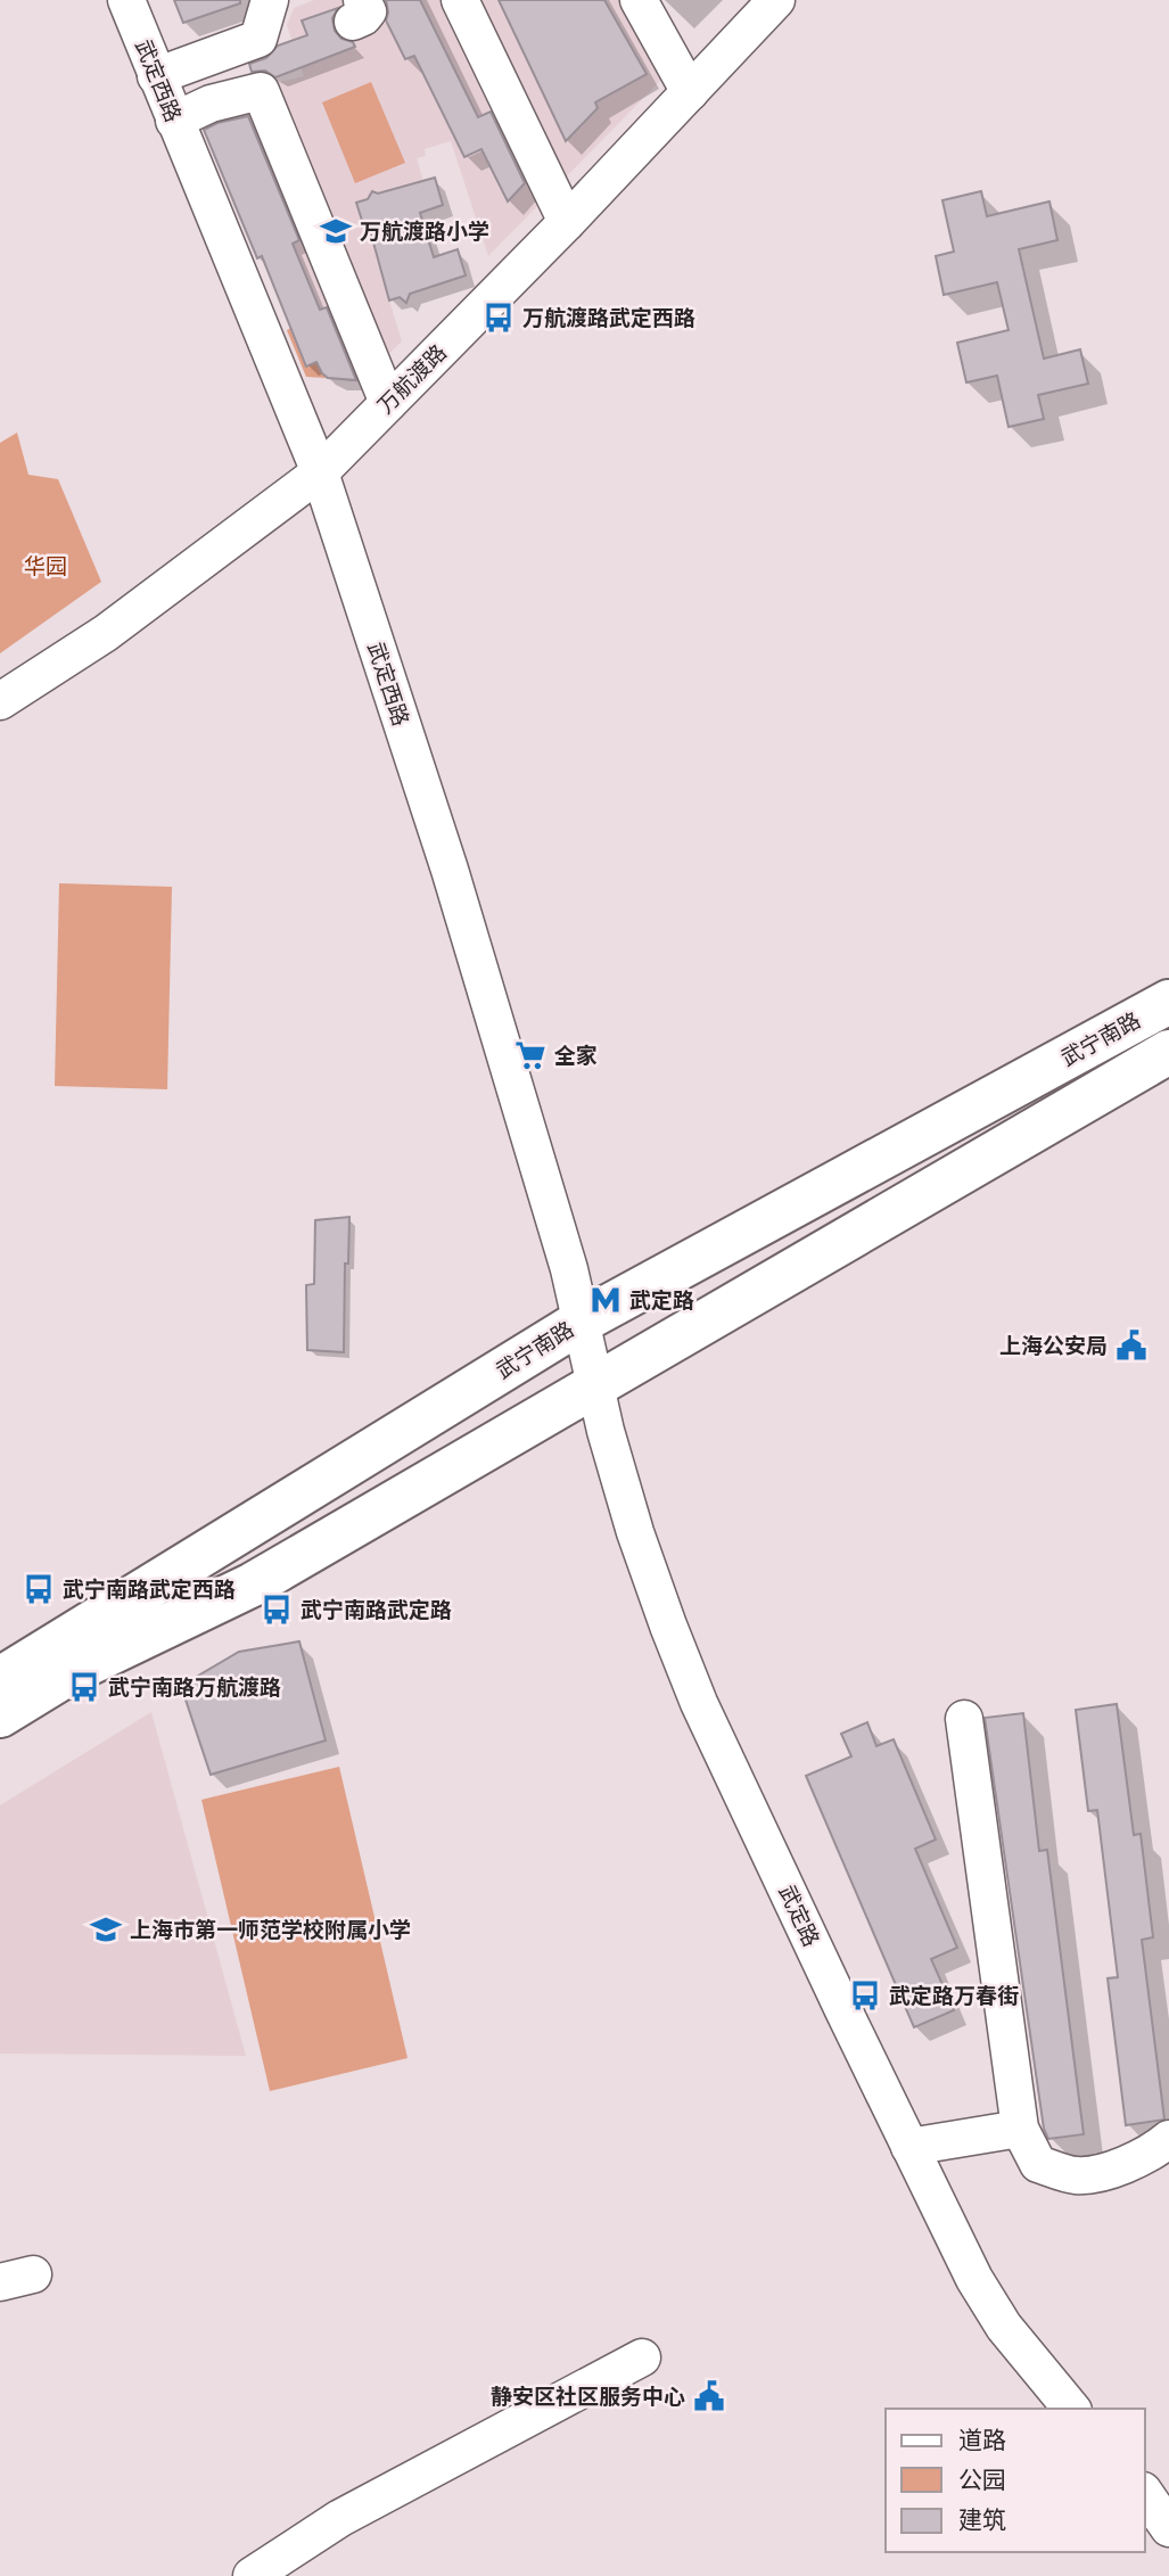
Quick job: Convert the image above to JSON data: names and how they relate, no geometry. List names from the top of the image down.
{
  "streets": {
    "main road": ["武宁南路"],
    "street": ["武定西路", "万航渡路", "武定路"]
  },
  "crossings": [
    ["武定西路", "万航渡路"],
    ["武定西路", "武宁南路"],
    ["武定西路", "武定路"],
    ["武宁南路", "武定路"]
  ],
  "parks": ["华园"],
  "places": {
    "school or university": ["万航渡路小学", "上海市第一师范学校附属小学"],
    "bus stop": [
      "万航渡路武定西路",
      "武宁南路武定西路",
      "武宁南路武定路",
      "武宁南路万航渡路",
      "武定路万春街"
    ],
    "supermarket": ["全家"],
    "metro station": ["武定路"],
    "public building": ["上海公安局", "静安区社区服务中心"]
  },
  "legend": ["道路", "公园", "建筑"]
}
